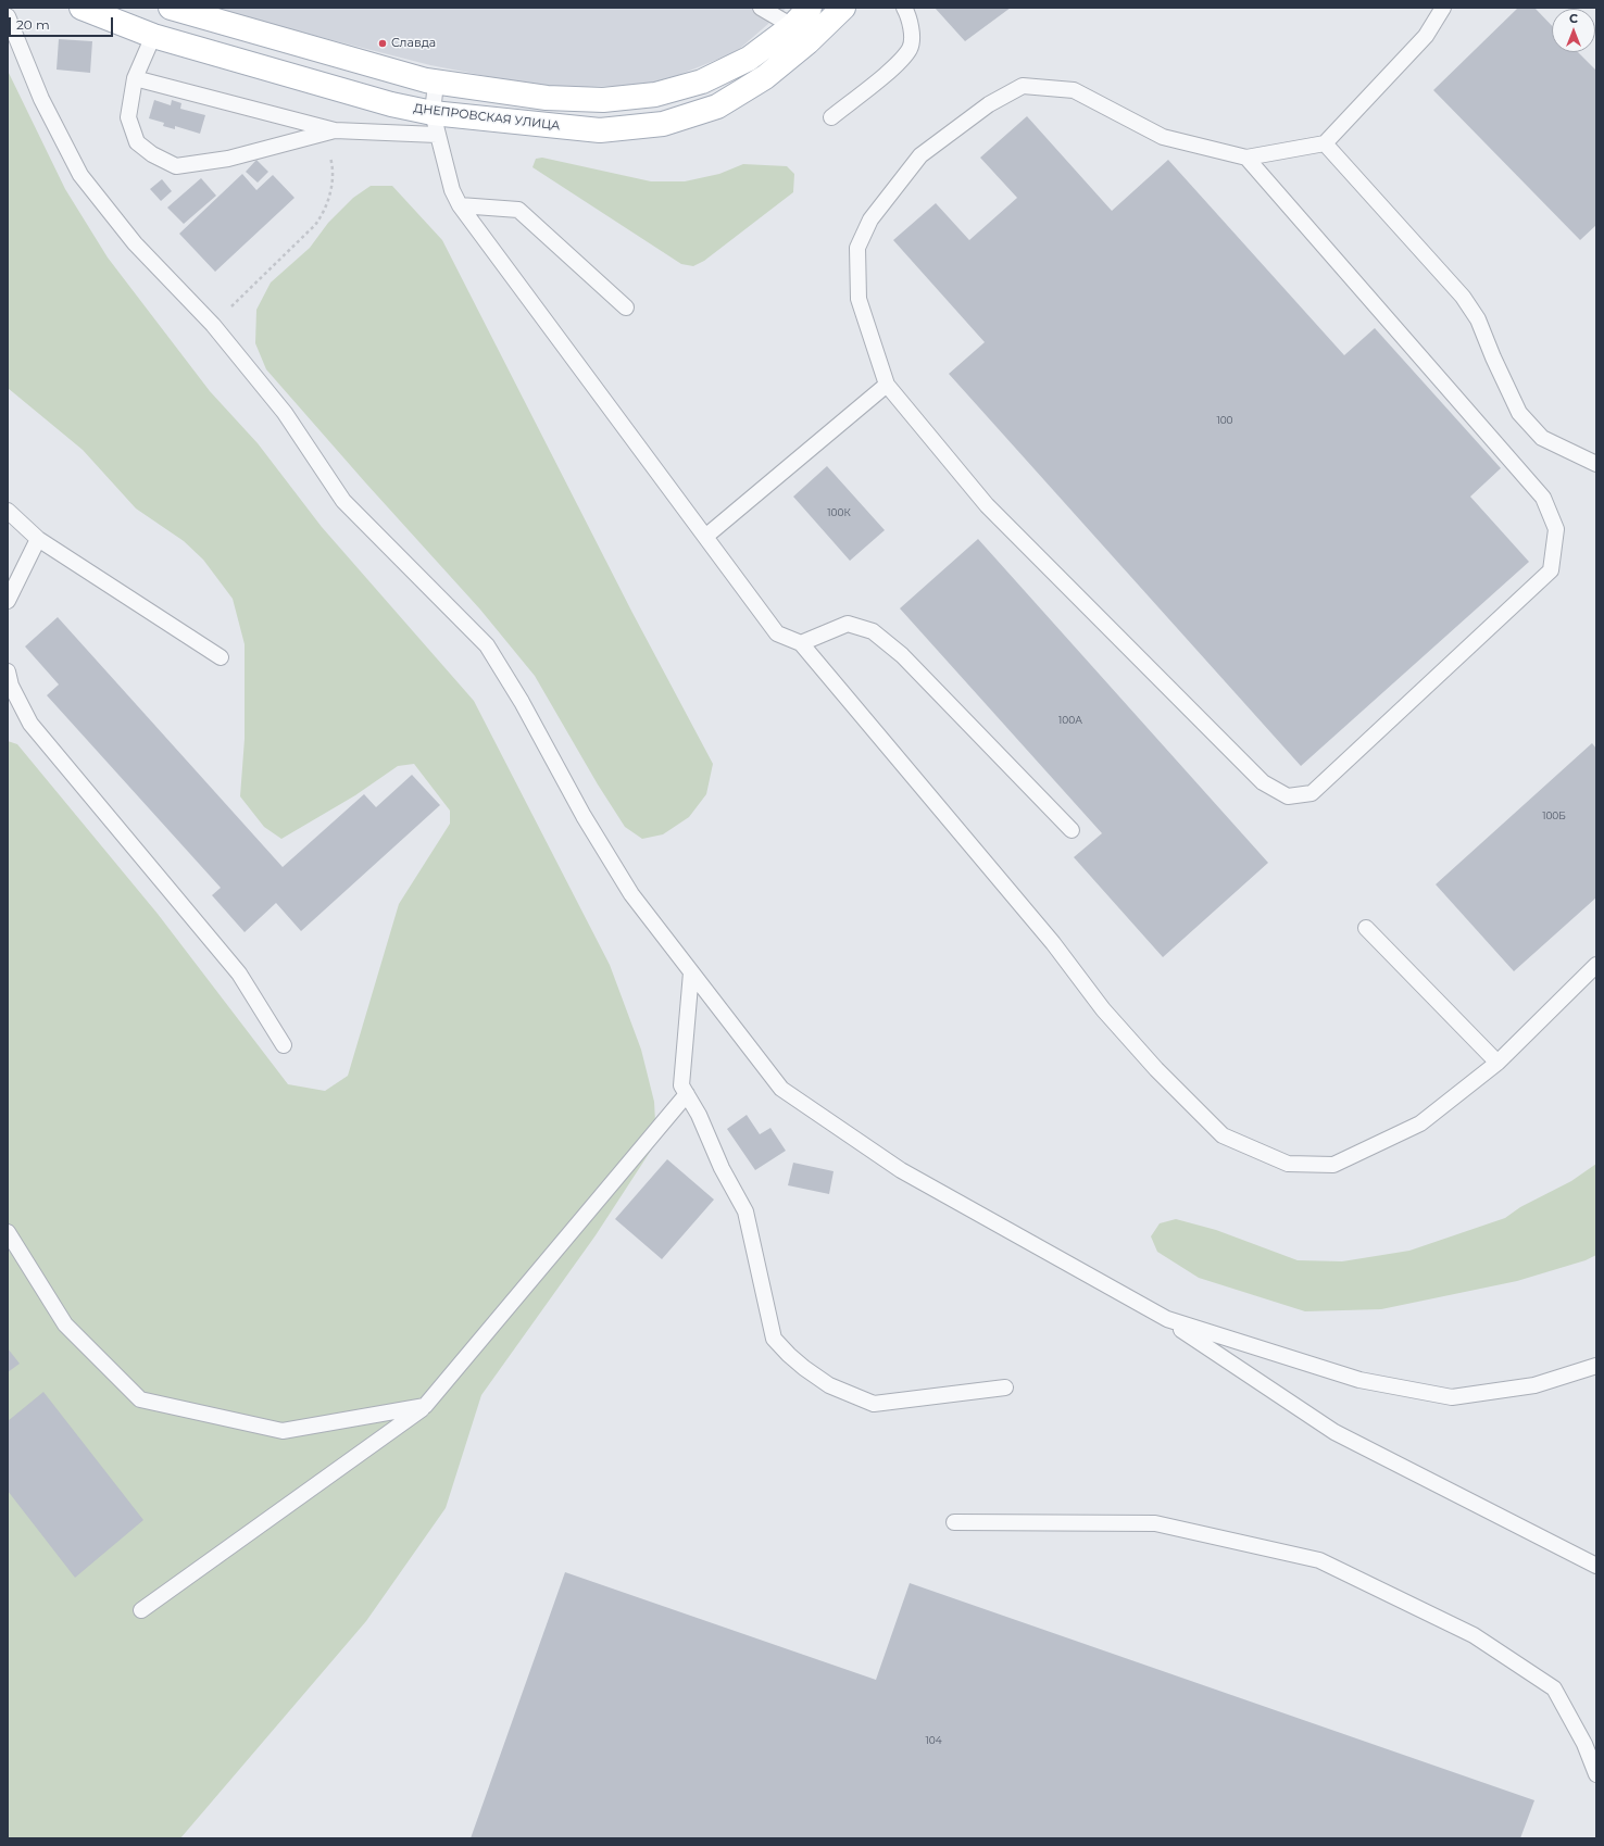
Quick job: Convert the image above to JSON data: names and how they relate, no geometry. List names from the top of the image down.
{
  "streets": {
    "main road": ["ДНЕПРОВСКАЯ УЛИЦА"]
  },
  "places": ["Славда"],
  "house_numbers": [
    "100",
    "100К",
    "100А",
    "100Б",
    "104"
  ],
  "scale_bar": "20 m",
  "north": "top"
}
